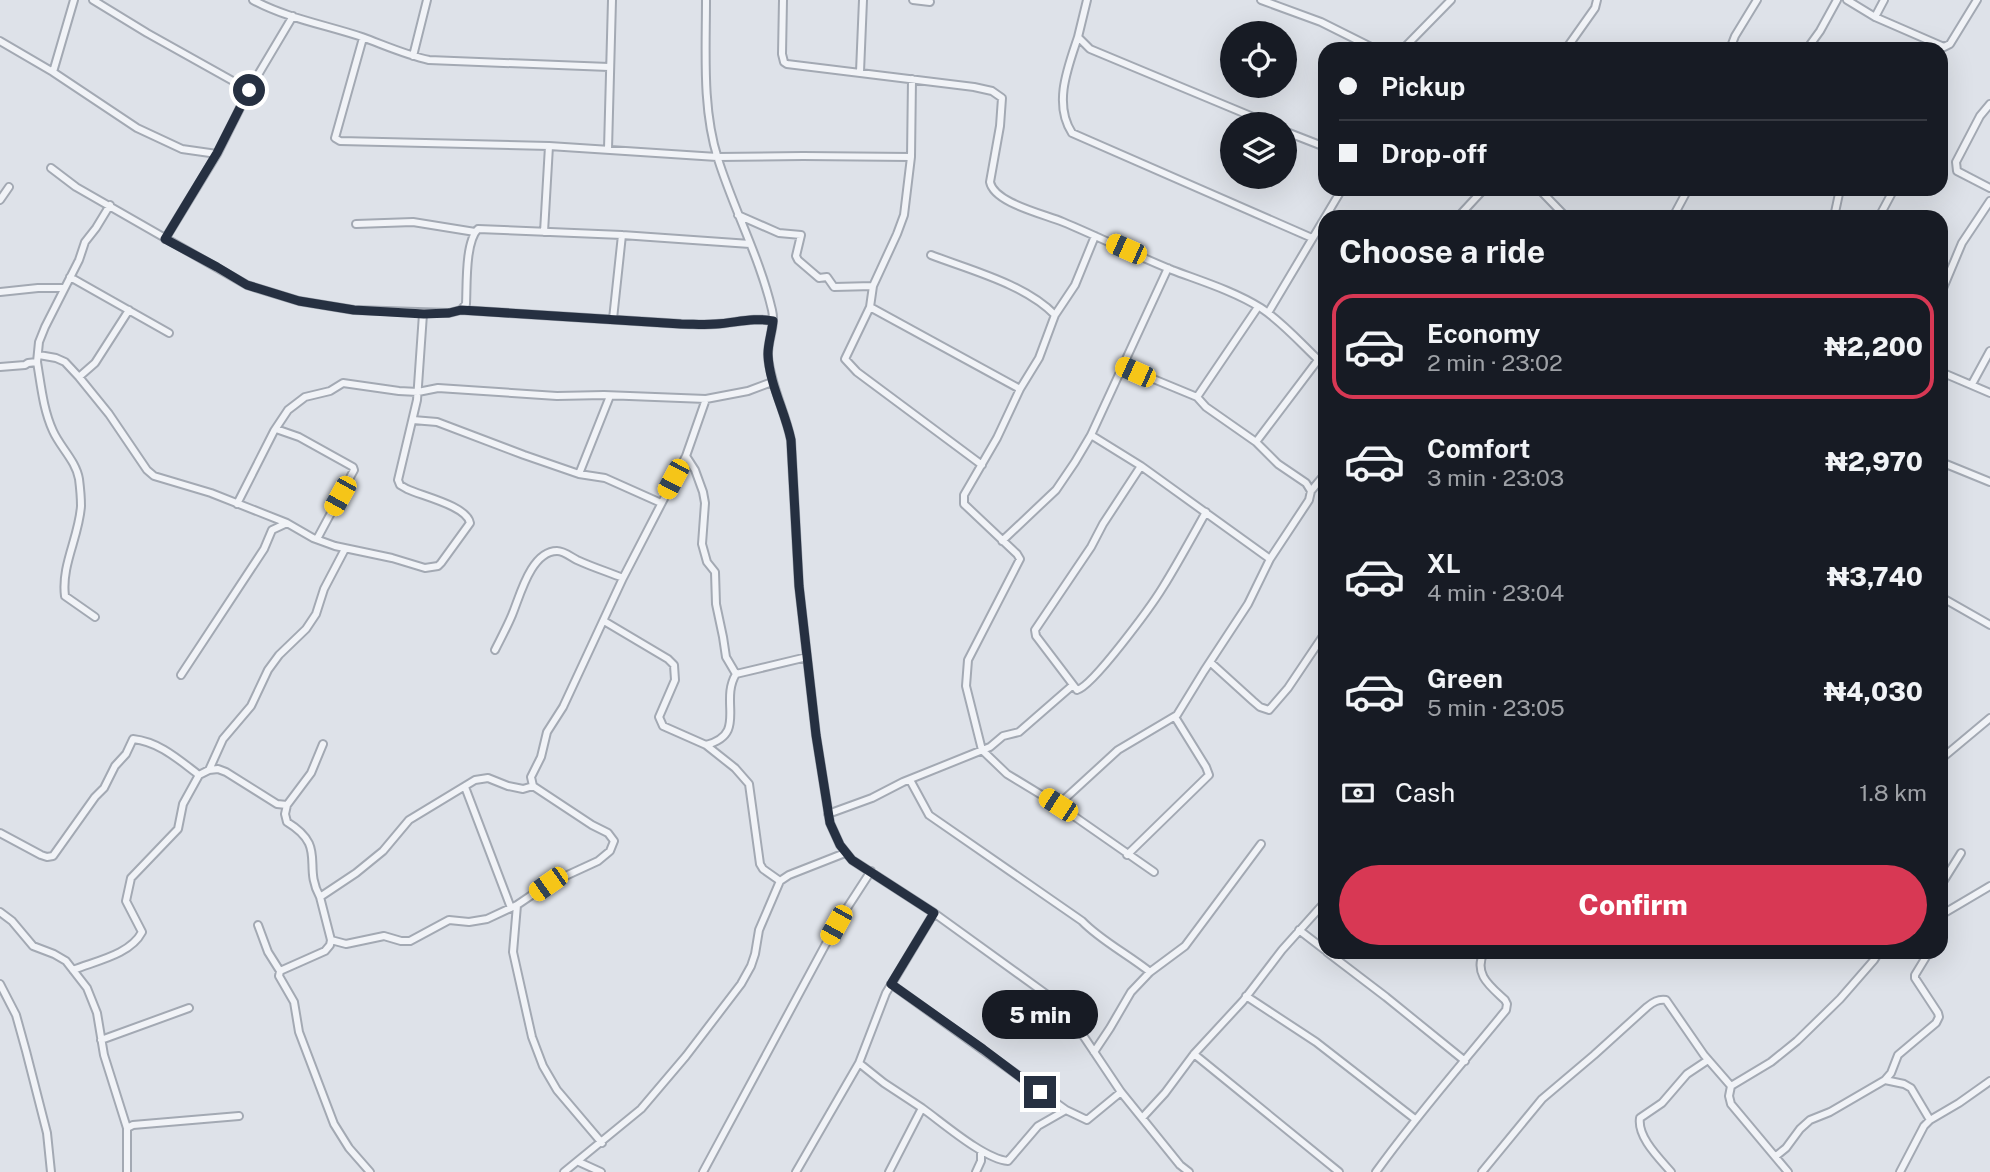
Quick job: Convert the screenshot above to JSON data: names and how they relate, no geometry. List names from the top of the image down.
{
  "page": {
    "banner": ["Pickup", "Drop-off"],
    "heading": "Choose a ride",
    "list": [
      {
        "name": "Economy",
        "note": "2 min · 23:02",
        "value": "₦2,200"
      },
      {
        "name": "Comfort",
        "note": "3 min · 23:03",
        "value": "₦2,970"
      },
      {
        "name": "XL",
        "note": "4 min · 23:04",
        "value": "₦3,740"
      },
      {
        "name": "Green",
        "note": "5 min · 23:05",
        "value": "₦4,030"
      }
    ],
    "pay": ["Cash", "1.8 km"],
    "buttons": "Confirm",
    "bubble": "5 min"
  }
}
